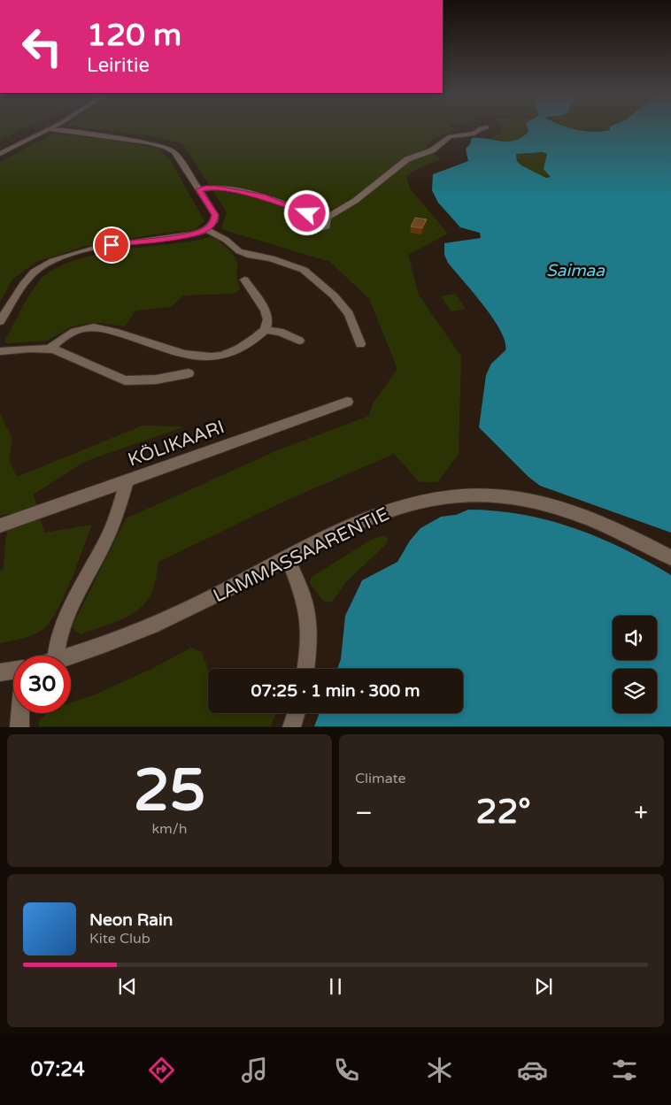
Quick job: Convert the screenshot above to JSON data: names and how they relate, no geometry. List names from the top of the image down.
{
  "streets": {
    "street": ["KÖLIKAARI", "LAMMASSAARENTIE"]
  },
  "water": ["Saimaa"],
  "page": {
    "turn": ["120 m", "Leiritie"],
    "limit": "30",
    "trip": "07:25 · 1 min · 300 m",
    "tile": [
      ["25", "km/h"],
      "Climate"
    ],
    "heat": ["−", "22°", "+"],
    "song": ["Neon Rain", "Kite Club"],
    "tabs": "07:24"
  }
}
